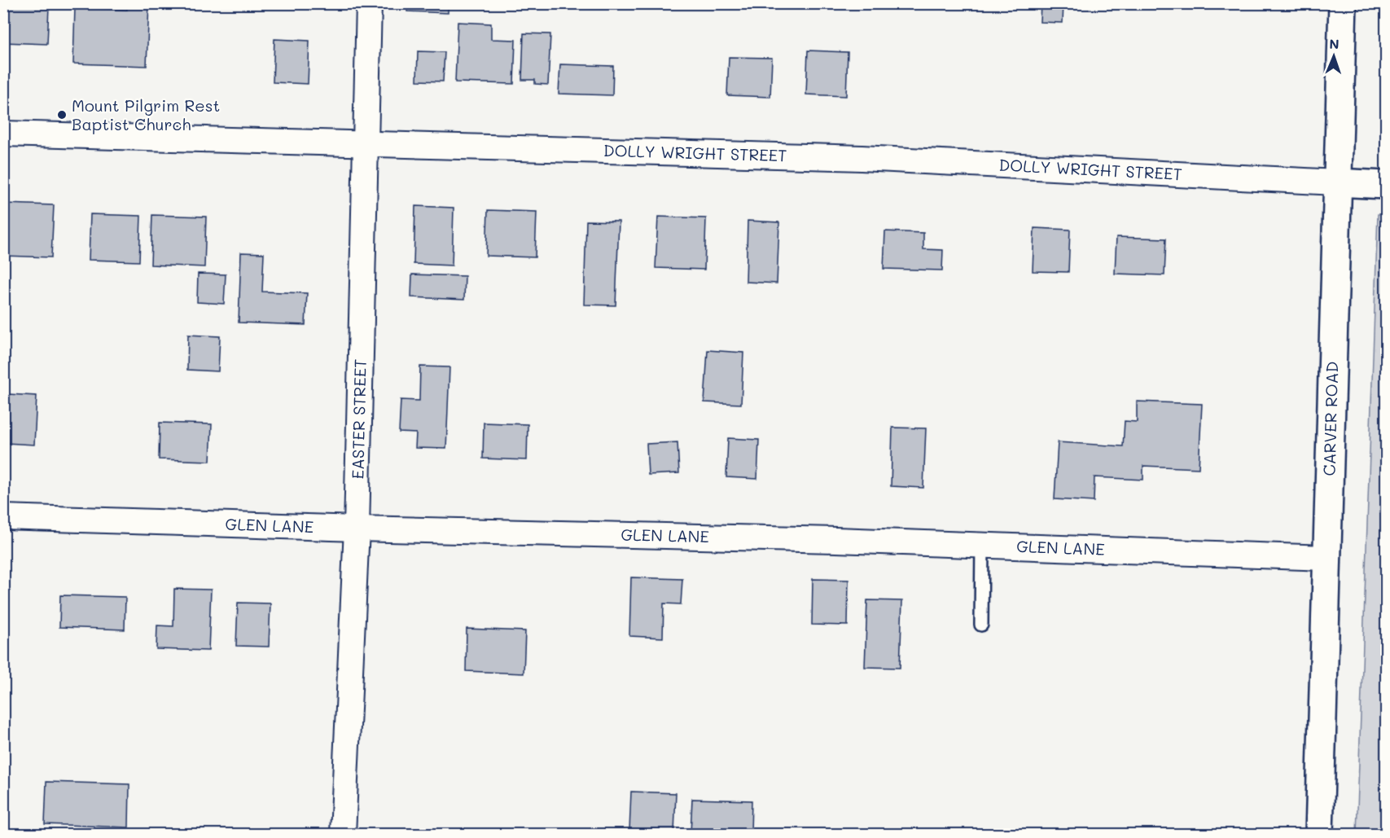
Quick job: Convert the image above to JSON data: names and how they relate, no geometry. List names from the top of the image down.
{
  "streets": {
    "street": [
      "DOLLY WRIGHT STREET",
      "CARVER ROAD",
      "EASTER STREET",
      "GLEN LANE"
    ]
  },
  "crossings": [
    ["DOLLY WRIGHT STREET", "CARVER ROAD"],
    ["DOLLY WRIGHT STREET", "EASTER STREET"],
    ["CARVER ROAD", "GLEN LANE"],
    ["EASTER STREET", "GLEN LANE"]
  ],
  "places": ["Mount Pilgrim Rest Baptist Church"],
  "north": "top"
}
